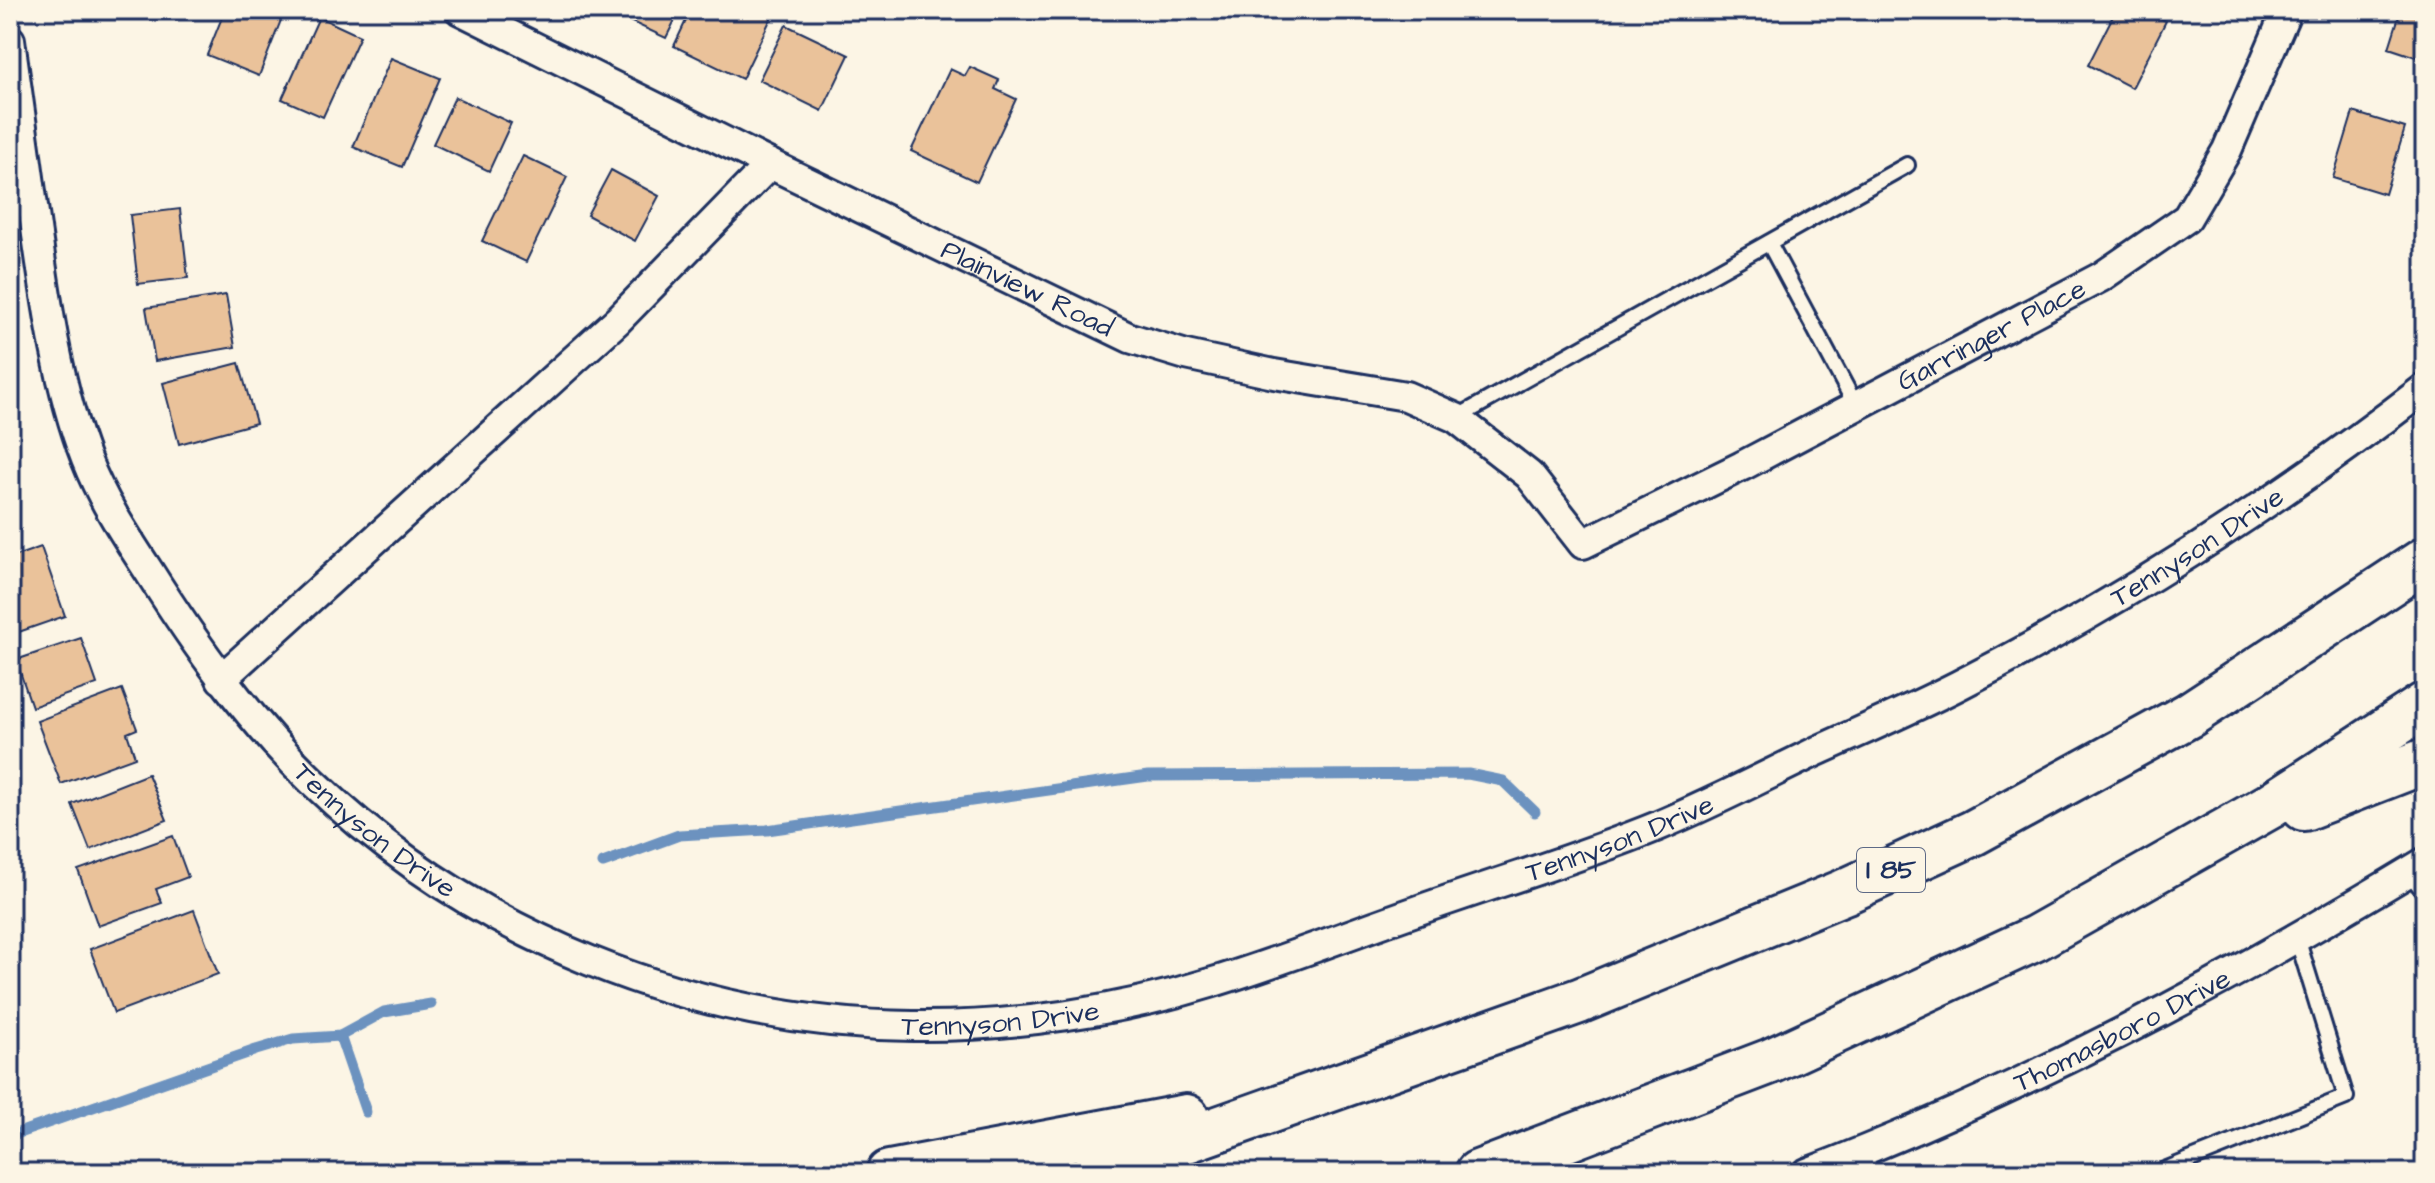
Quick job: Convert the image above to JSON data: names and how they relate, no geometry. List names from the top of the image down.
{
  "streets": {
    "highway": ["I 85"],
    "street": [
      "Plainview Road",
      "Garringer Place",
      "Tennyson Drive",
      "Thomasboro Drive"
    ]
  },
  "crossings": [
    ["Plainview Road", "Garringer Place"]
  ]
}
